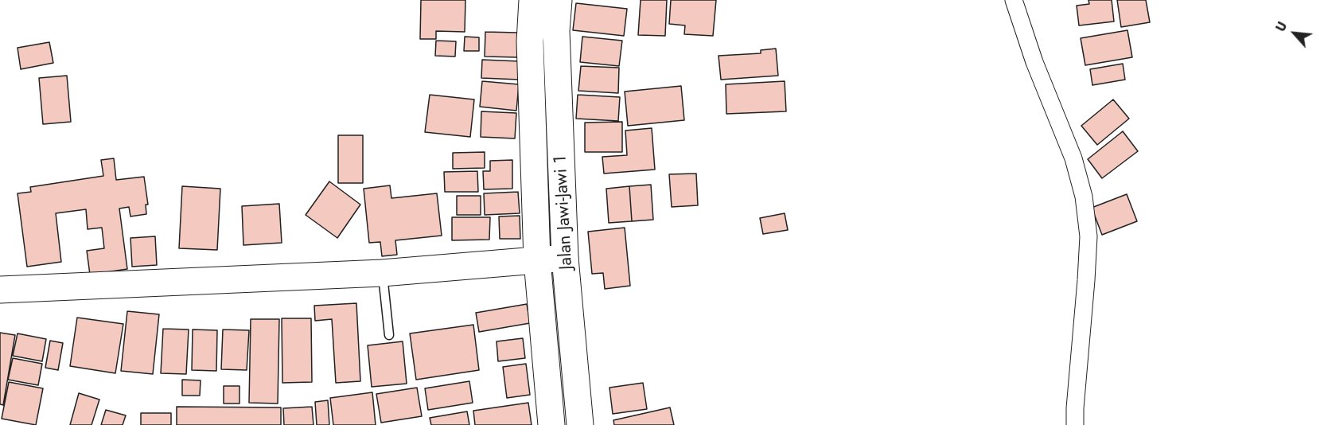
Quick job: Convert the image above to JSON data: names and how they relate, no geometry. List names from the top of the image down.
{
  "streets": {
    "main road": ["Jalan Jawi-Jawi 1"]
  },
  "north": "top left"
}
